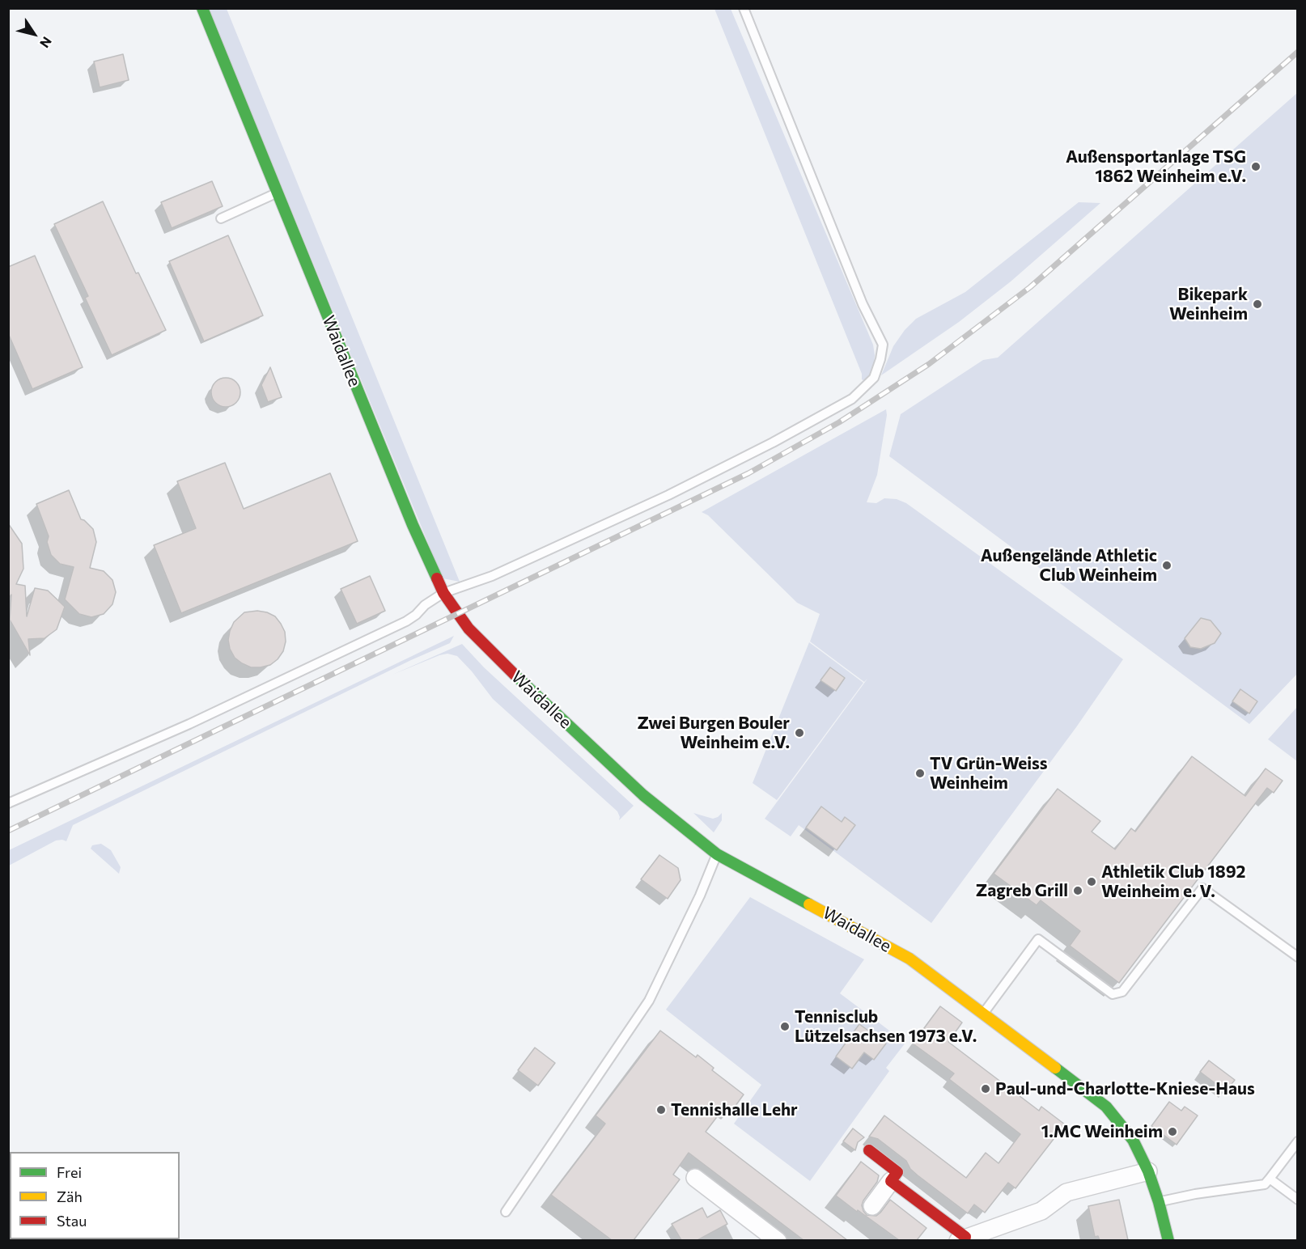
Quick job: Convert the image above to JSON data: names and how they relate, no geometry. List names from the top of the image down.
{
  "streets": {
    "street": ["Waidallee"]
  },
  "places": [
    "Außensportanlage TSG 1862 Weinheim e.V.",
    "Bikepark Weinheim",
    "Außengelände Athletic Club Weinheim",
    "Zwei Burgen Bouler Weinheim e.V.",
    "TV Grün-Weiss Weinheim",
    "Athletik Club 1892 Weinheim e. V.",
    "Zagreb Grill",
    "Tennisclub Lützelsachsen 1973 e.V.",
    "Paul-und-Charlotte-Kniese-Haus",
    "Tennishalle Lehr",
    "1.MC Weinheim"
  ],
  "legend": ["Frei", "Zäh", "Stau"],
  "north": "bottom right"
}
